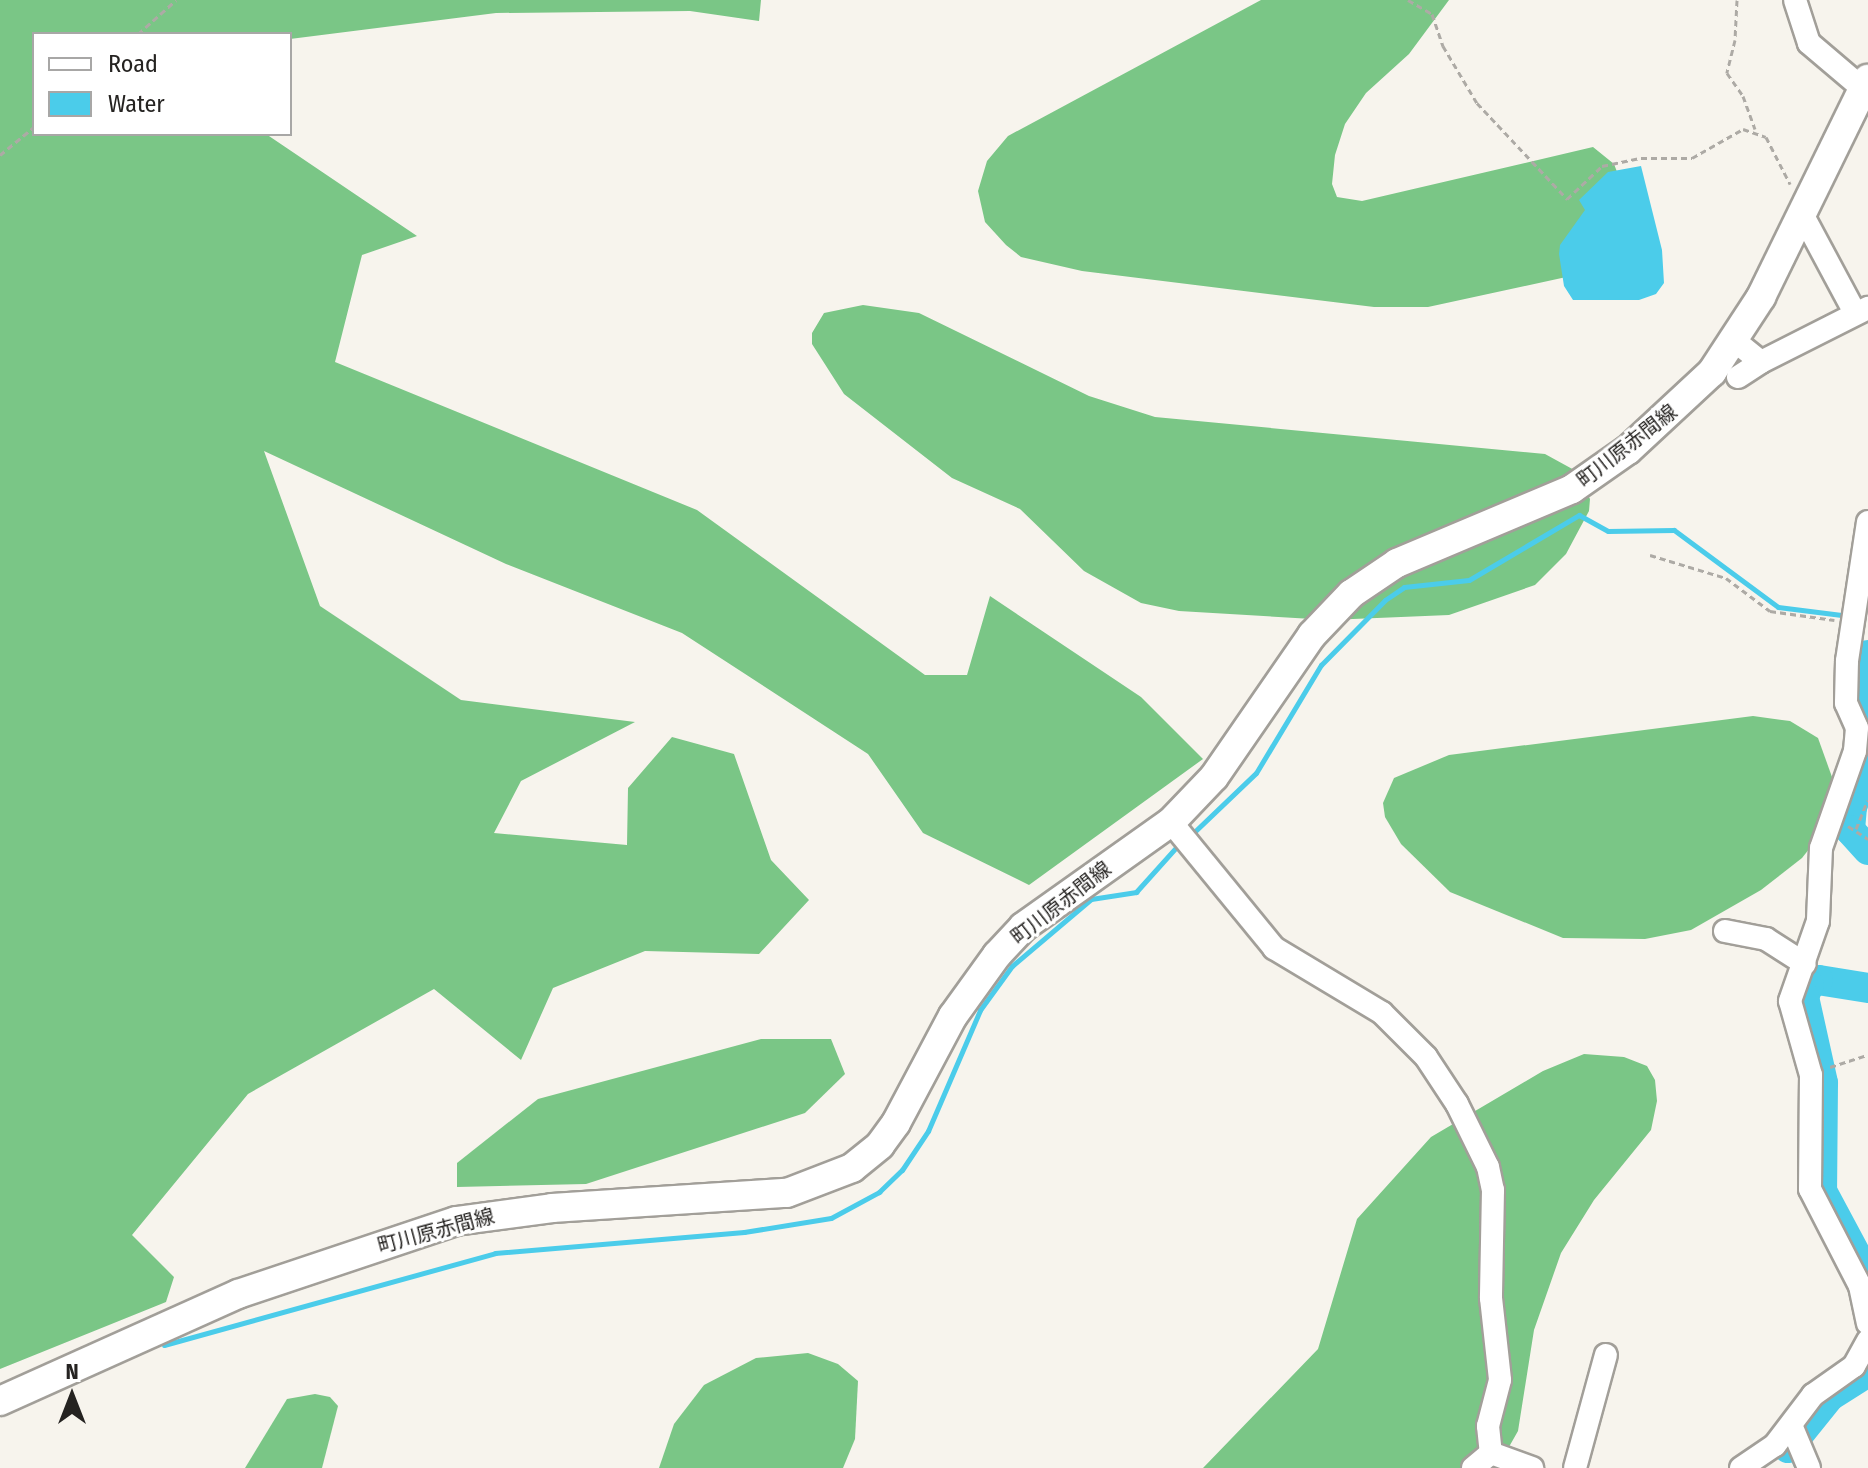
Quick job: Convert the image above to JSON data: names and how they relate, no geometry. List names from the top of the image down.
{
  "streets": {
    "main road": ["町川原赤間線"]
  },
  "legend": ["Road", "Water"],
  "north": "top"
}
